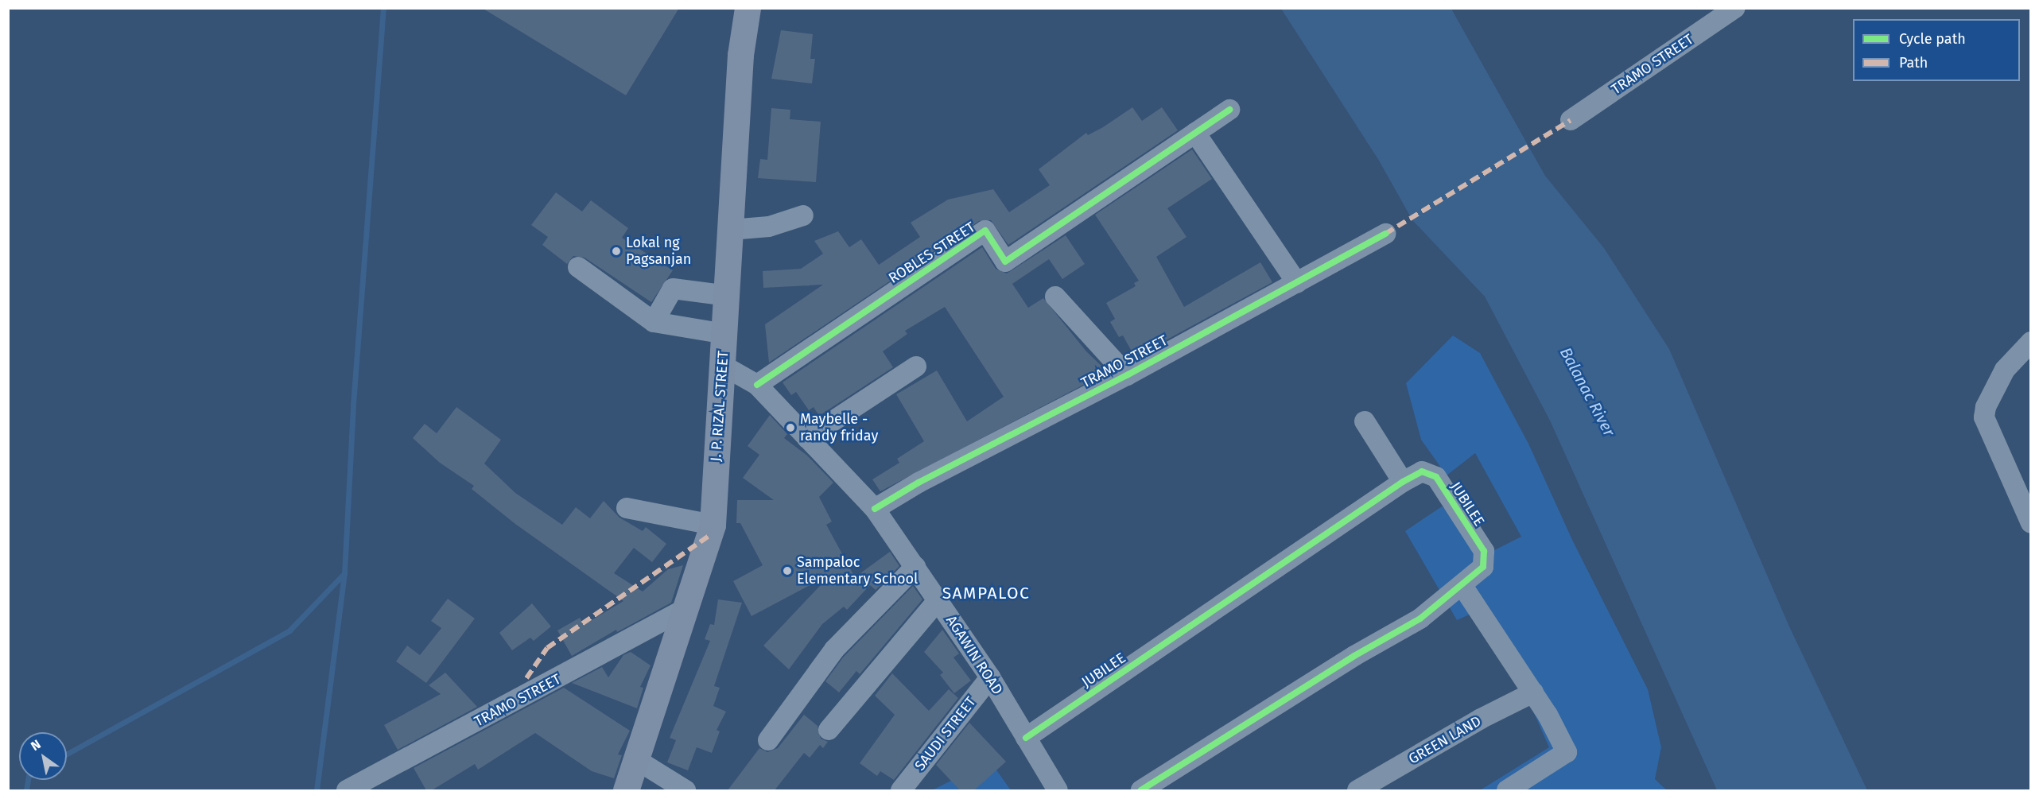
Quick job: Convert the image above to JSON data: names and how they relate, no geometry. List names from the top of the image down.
{
  "streets": {
    "main road": ["J. P. RIZAL STREET"],
    "street": [
      "TRAMO STREET",
      "ROBLES STREET",
      "JUBILEE",
      "AGAWIN ROAD",
      "SAUDI STREET",
      "GREEN LAND"
    ]
  },
  "crossings": [
    ["TRAMO STREET", "J. P. RIZAL STREET"],
    ["TRAMO STREET", "AGAWIN ROAD"],
    ["ROBLES STREET", "AGAWIN ROAD"],
    ["J. P. RIZAL STREET", "AGAWIN ROAD"],
    ["JUBILEE", "AGAWIN ROAD"],
    ["AGAWIN ROAD", "SAUDI STREET"]
  ],
  "districts": ["SAMPALOC"],
  "water": ["Balanac River"],
  "places": ["Lokal ng Pagsanjan", "Maybelle - randy friday", "Sampaloc Elementary School"],
  "legend": ["Cycle path", "Path"],
  "north": "top left"
}
